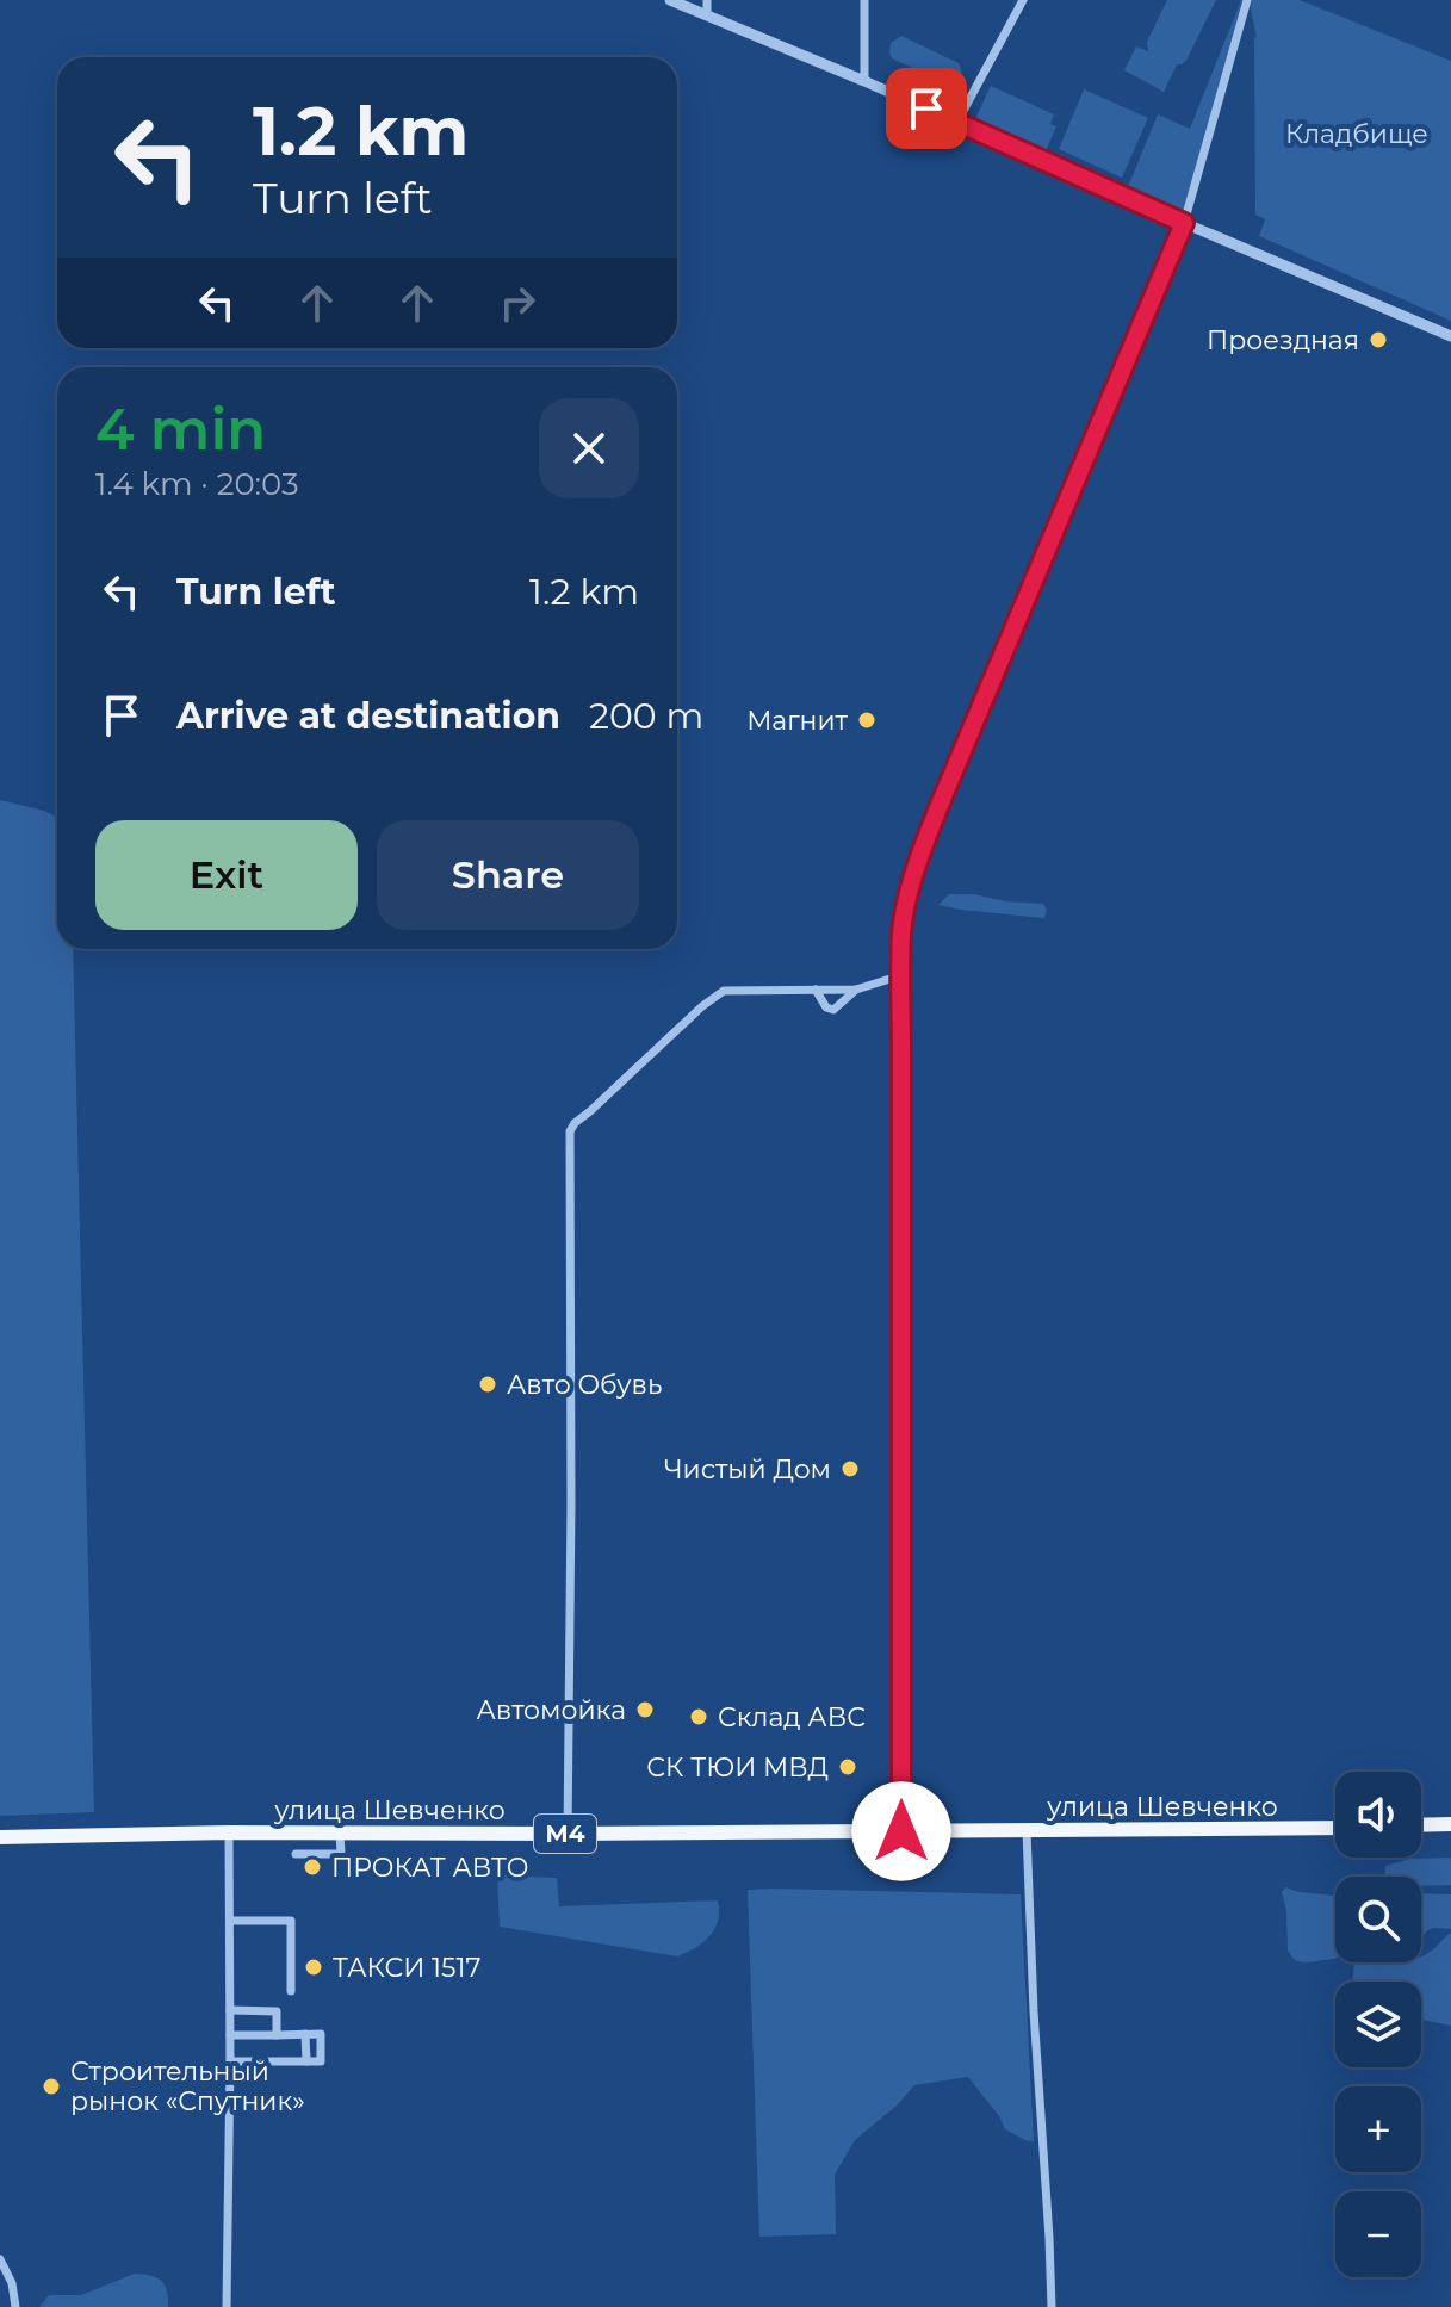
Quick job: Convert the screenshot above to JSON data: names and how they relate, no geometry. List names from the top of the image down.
{
  "streets": {
    "highway": ["улица Шевченко", "M4"]
  },
  "parks": ["Кладбище"],
  "places": [
    "Проездная",
    "Магнит",
    "Авто Обувь",
    "Чистый Дом",
    "Автомойка",
    "Склад АВС",
    "СК ТЮИ МВД",
    "ПРОКАТ АВТО",
    "ТАКСИ 1517",
    "Строительный рынок «Спутник»"
  ],
  "page": {
    "turn": ["1.2 km", "Turn left"],
    "heading": ["4 min", "1.4 km · 20:03"],
    "list": [
      {
        "name": "Turn left",
        "value": "1.2 km"
      },
      {
        "name": "Arrive at destination",
        "value": "200 m"
      }
    ],
    "buttons": ["Exit", "Share"],
    "map_buttons": ["+", "−"]
  }
}
